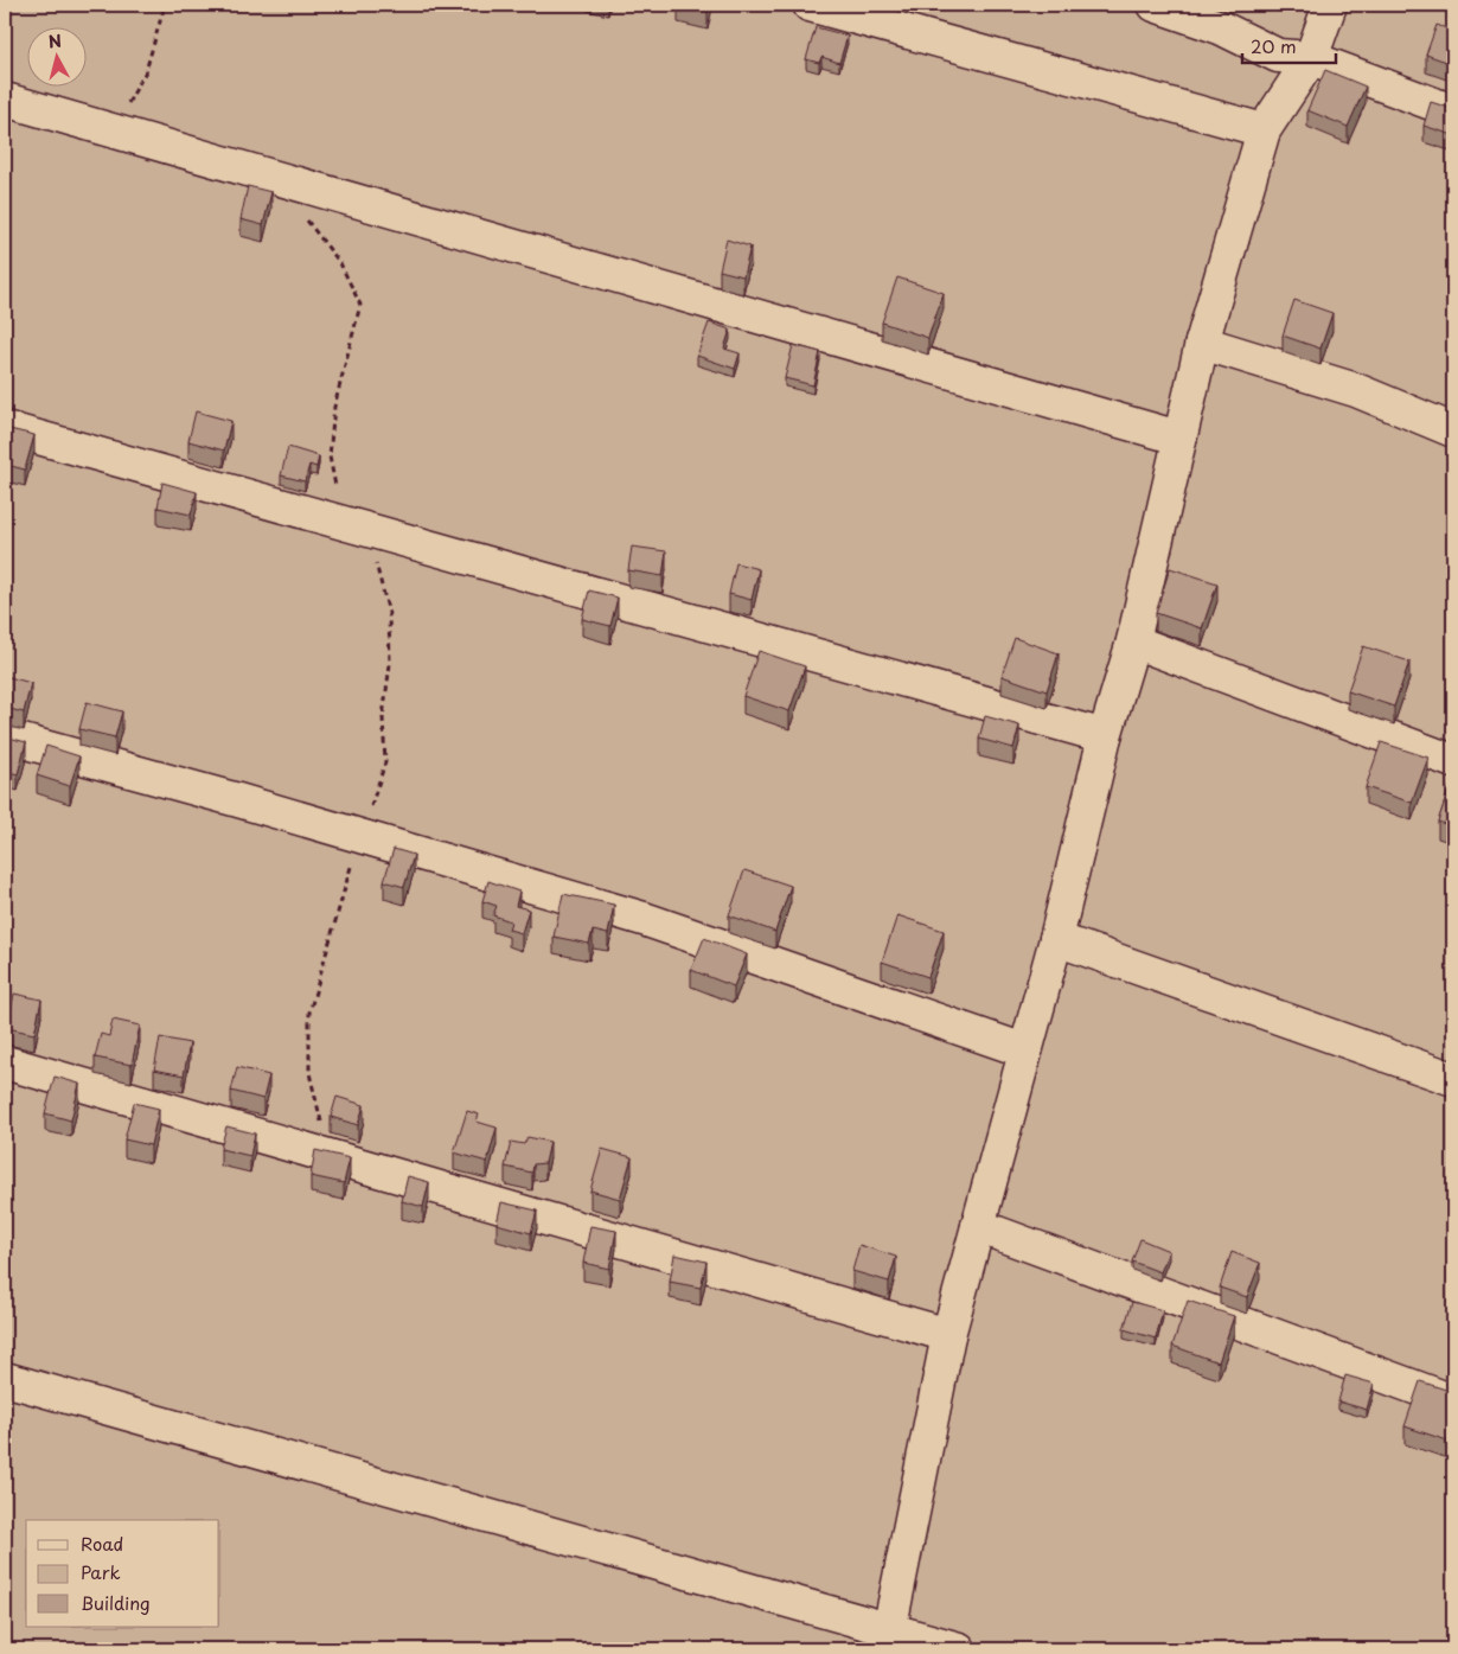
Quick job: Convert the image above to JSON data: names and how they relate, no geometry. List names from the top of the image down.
{
  "legend": ["Road", "Park", "Building"],
  "scale_bar": "20 m",
  "north": "top"
}
